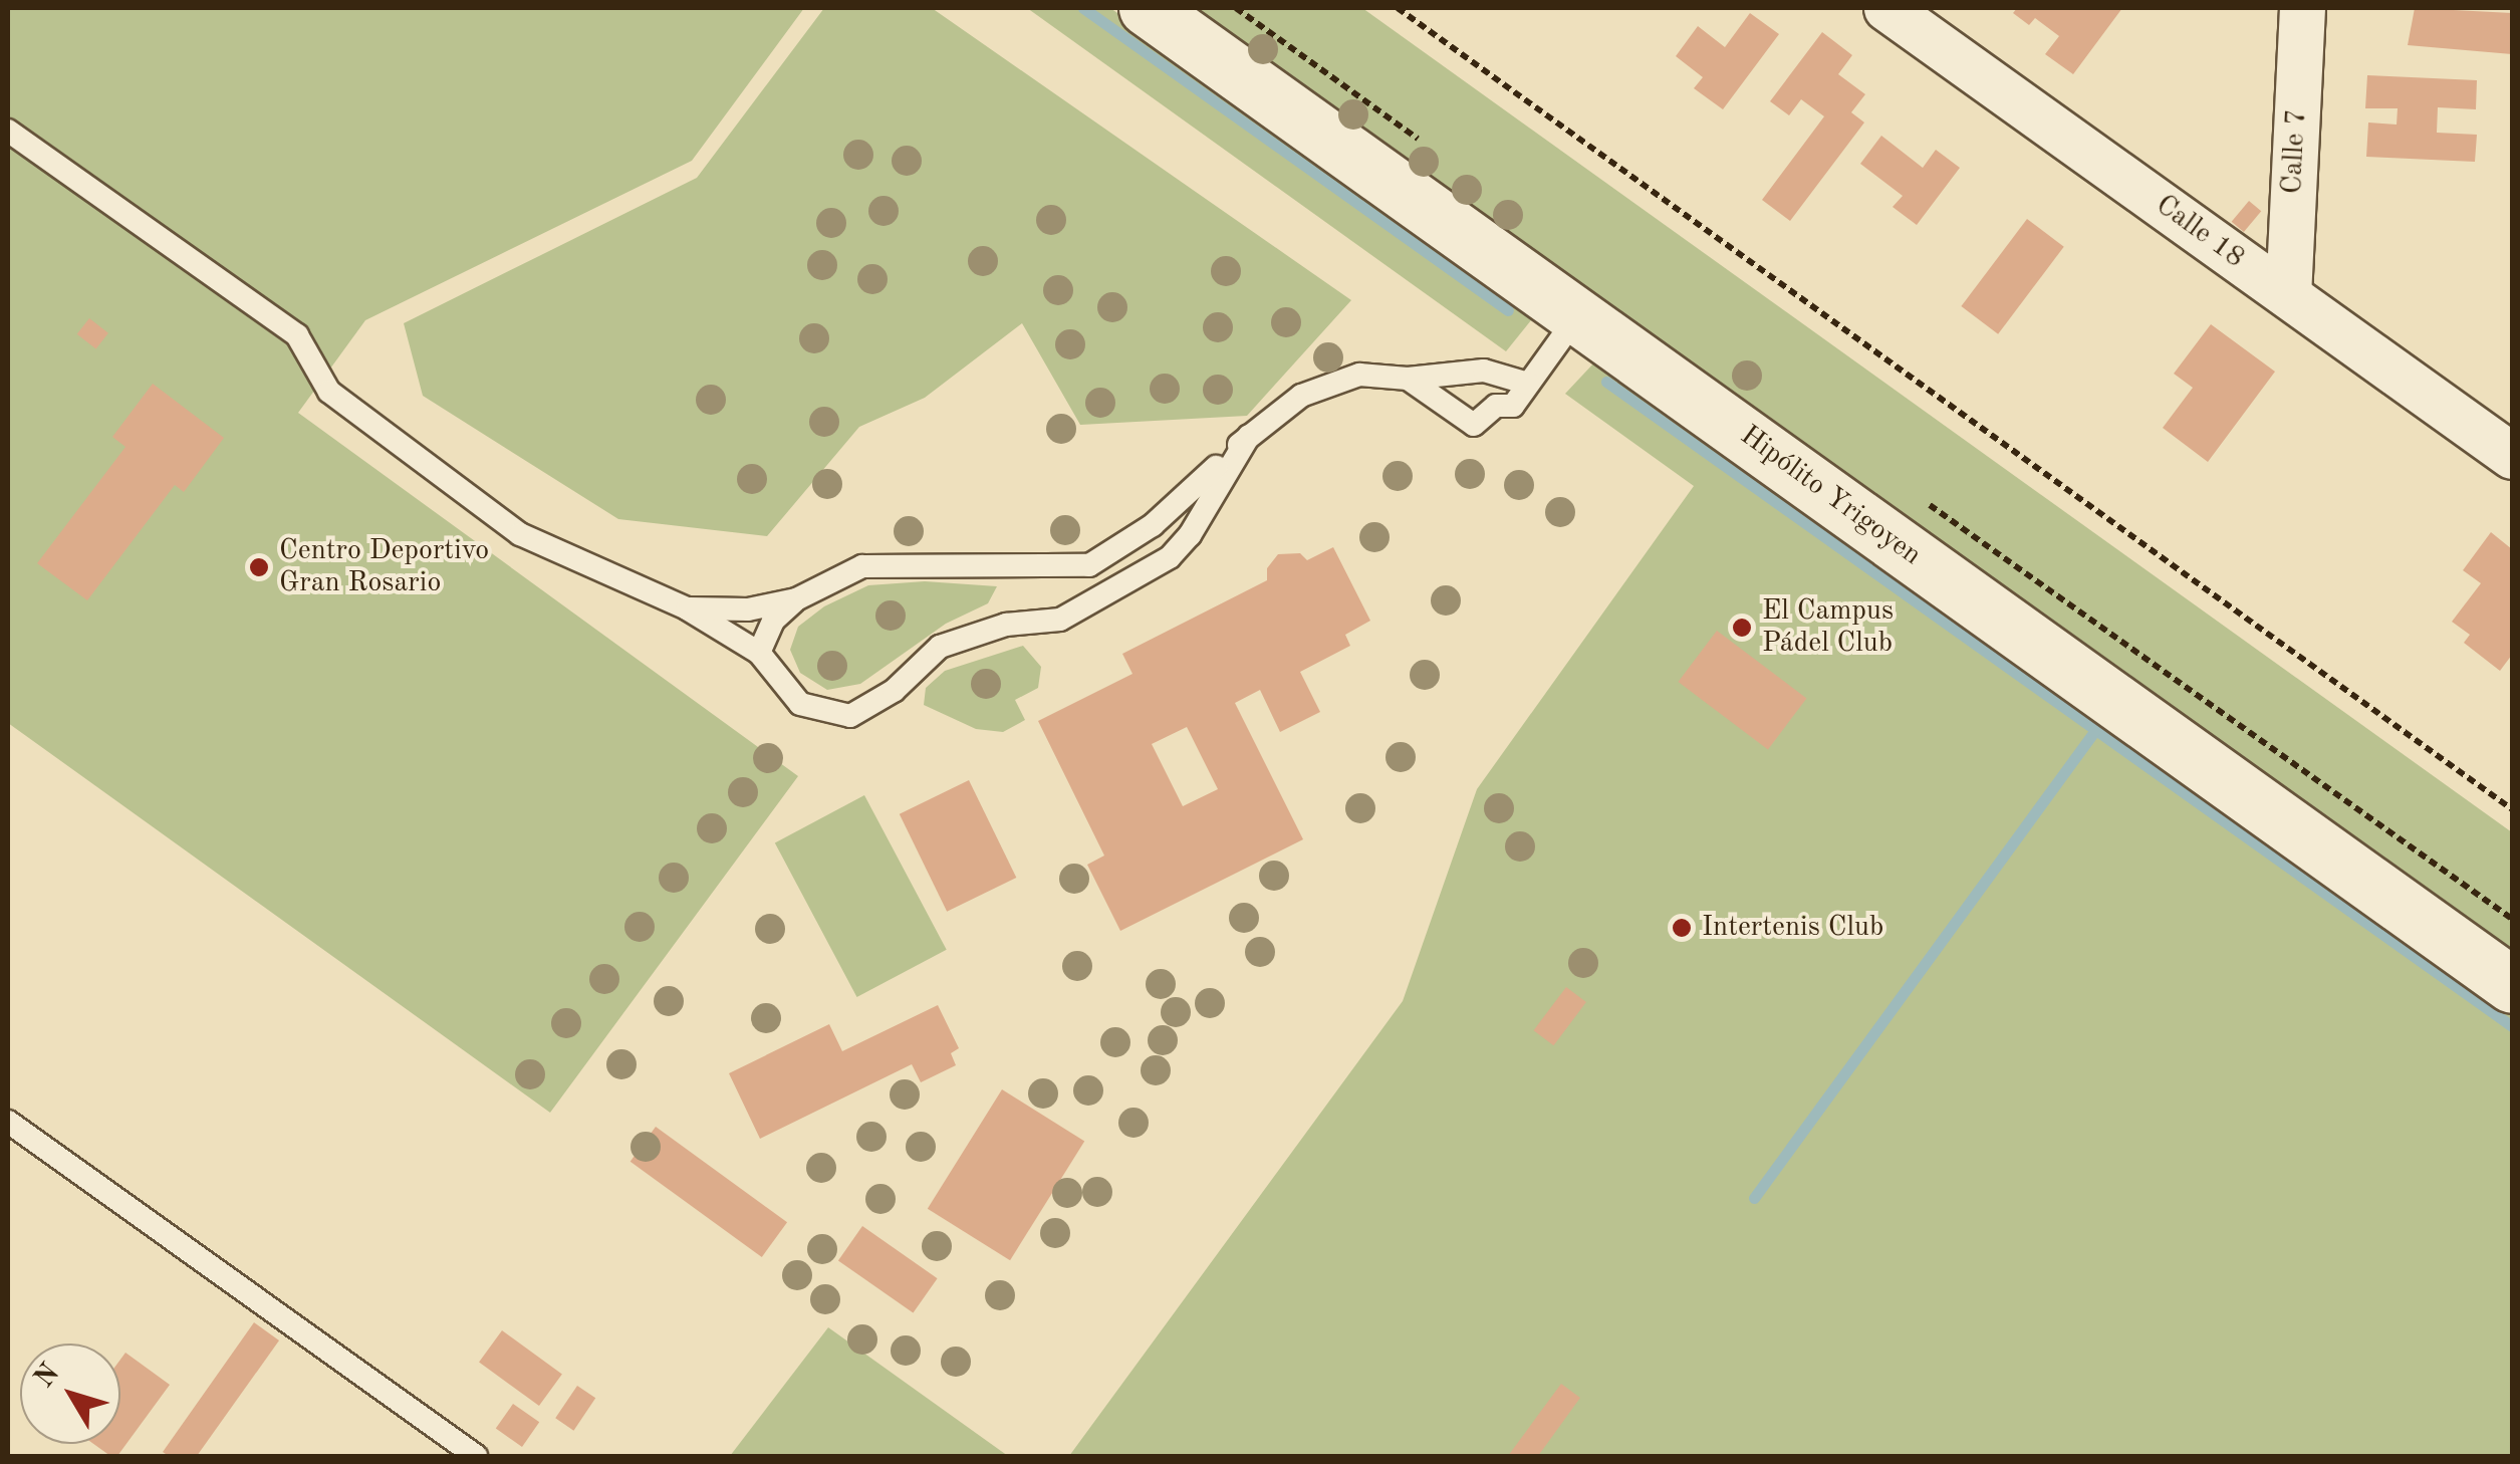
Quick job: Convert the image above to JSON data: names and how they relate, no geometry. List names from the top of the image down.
{
  "streets": {
    "main road": ["Hipólito Yrigoyen"],
    "street": ["Calle 7", "Calle 18"]
  },
  "crossings": [
    ["Calle 7", "Calle 18"]
  ],
  "places": ["Centro Deportivo Gran Rosario", "El Campus Pádel Club", "Intertenis Club"],
  "north": "top left"
}
